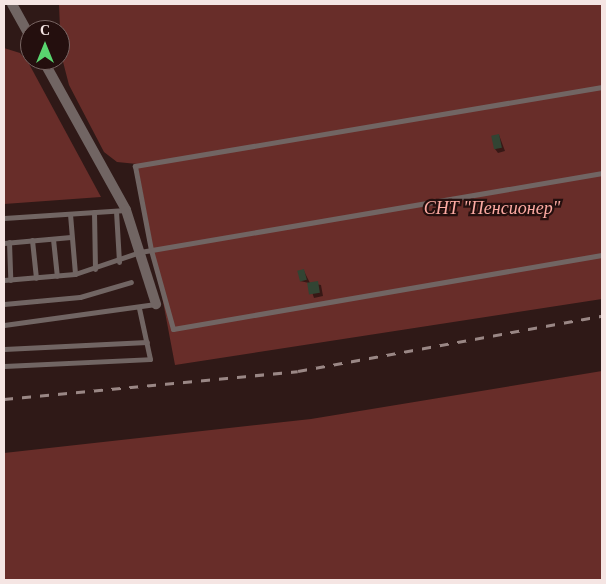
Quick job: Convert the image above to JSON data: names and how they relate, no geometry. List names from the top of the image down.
{
  "parks": ["СНТ \"Пенсионер\""],
  "north": "top"
}
